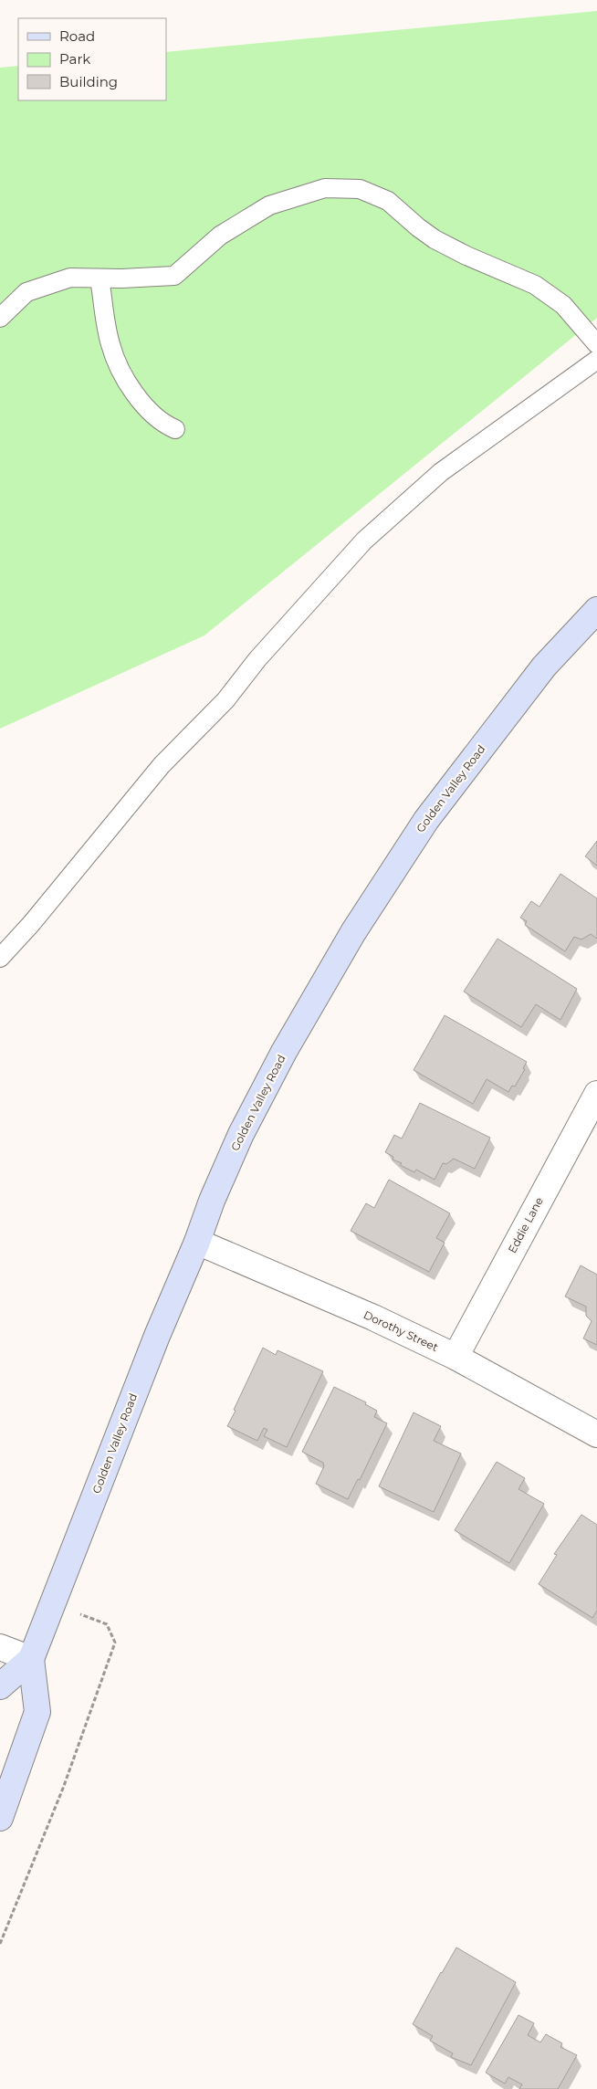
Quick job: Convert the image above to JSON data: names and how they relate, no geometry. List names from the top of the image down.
{
  "streets": {
    "main road": ["Golden Valley Road"],
    "street": ["Eddie Lane", "Dorothy Street"]
  },
  "crossings": [
    ["Golden Valley Road", "Dorothy Street"],
    ["Eddie Lane", "Dorothy Street"]
  ],
  "legend": ["Road", "Park", "Building"]
}
